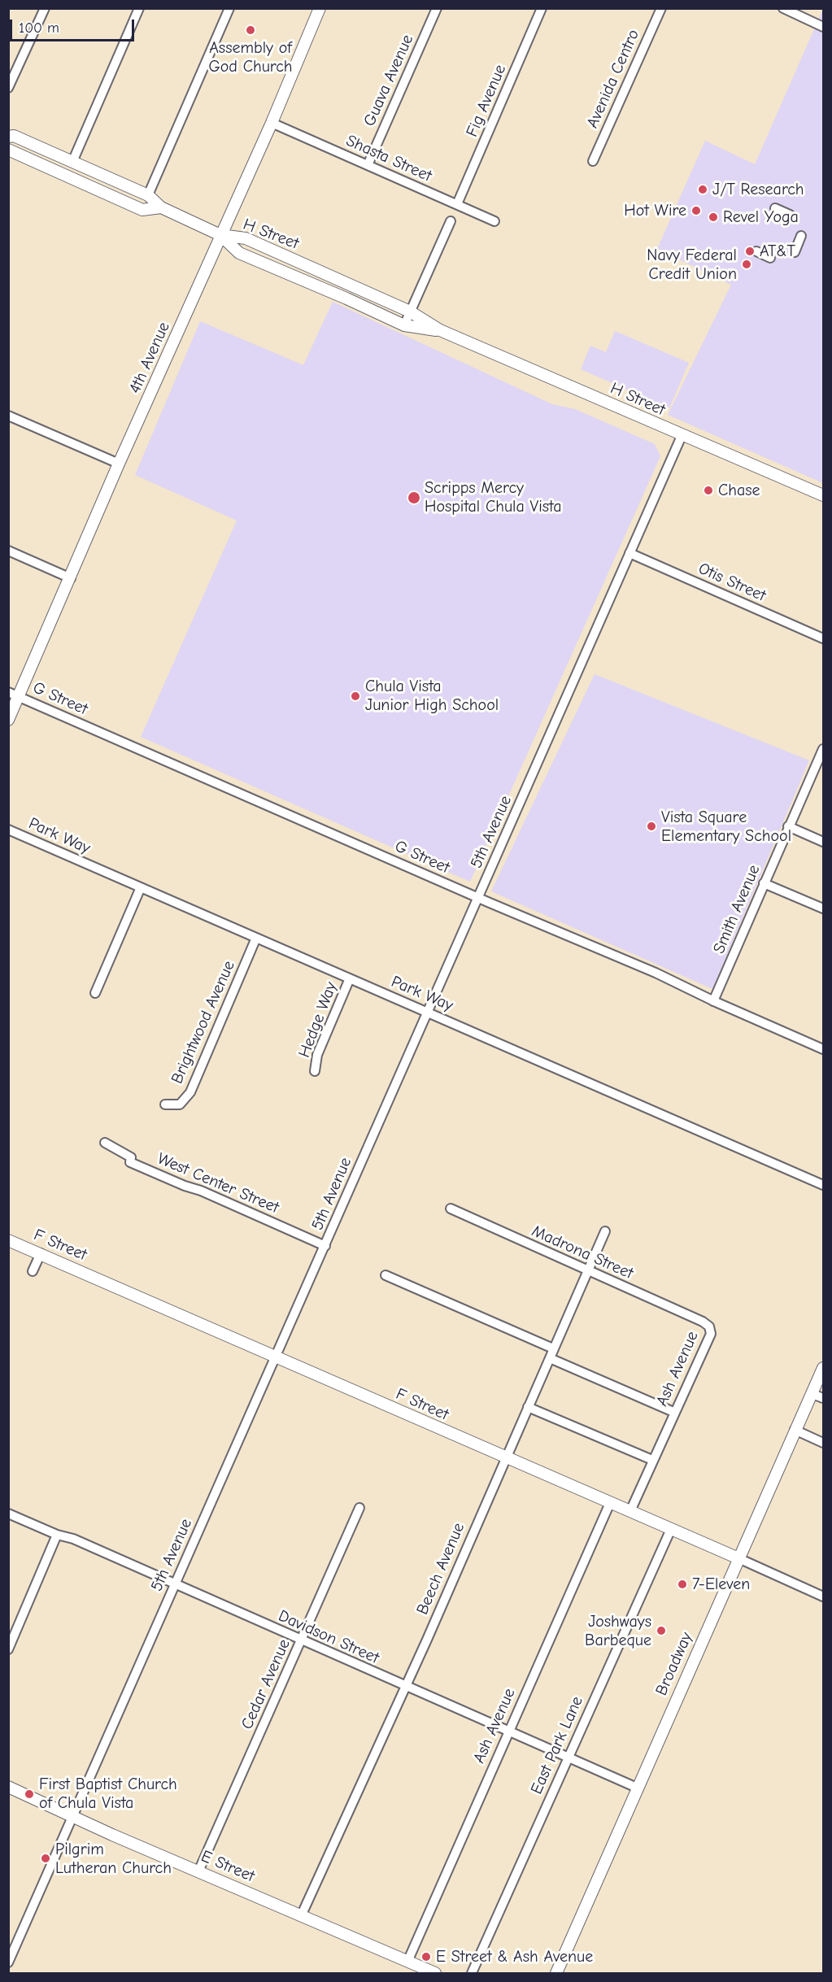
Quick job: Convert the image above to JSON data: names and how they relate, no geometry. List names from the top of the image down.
{
  "streets": {
    "main road": [
      "H Street",
      "4th Avenue",
      "F Street",
      "Broadway",
      "E Street"
    ],
    "street": [
      "Avenida Centro",
      "Guava Avenue",
      "Fig Avenue",
      "Shasta Street",
      "Otis Street",
      "G Street",
      "5th Avenue",
      "Park Way",
      "Smith Avenue",
      "Hedge Way",
      "Brightwood Avenue",
      "West Center Street",
      "Madrona Street",
      "Ash Avenue",
      "Beech Avenue",
      "Davidson Street",
      "Cedar Avenue",
      "East Park Lane"
    ]
  },
  "crossings": [
    ["Guava Avenue", "Shasta Street"],
    ["Fig Avenue", "Shasta Street"],
    ["Shasta Street", "4th Avenue"],
    ["H Street", "4th Avenue"],
    ["H Street", "5th Avenue"],
    ["4th Avenue", "G Street"],
    ["Otis Street", "5th Avenue"],
    ["G Street", "5th Avenue"],
    ["G Street", "Smith Avenue"],
    ["5th Avenue", "Park Way"],
    ["5th Avenue", "West Center Street"],
    ["5th Avenue", "F Street"],
    ["5th Avenue", "Davidson Street"],
    ["5th Avenue", "E Street"],
    ["Park Way", "Hedge Way"],
    ["Park Way", "Brightwood Avenue"],
    ["F Street", "Ash Avenue"],
    ["F Street", "Beech Avenue"],
    ["F Street", "Broadway"],
    ["F Street", "East Park Lane"],
    ["Madrona Street", "Ash Avenue"],
    ["Madrona Street", "Beech Avenue"],
    ["Ash Avenue", "Davidson Street"],
    ["Ash Avenue", "E Street"],
    ["Beech Avenue", "Davidson Street"],
    ["Beech Avenue", "E Street"],
    ["Davidson Street", "Broadway"],
    ["Davidson Street", "Cedar Avenue"],
    ["Davidson Street", "East Park Lane"],
    ["Cedar Avenue", "E Street"]
  ],
  "places": [
    "Assembly of God Church",
    "J/T Research",
    "Hot Wire",
    "Revel Yoga",
    "AT&T",
    "Navy Federal Credit Union",
    "Chase",
    "Scripps Mercy Hospital Chula Vista",
    "Chula Vista Junior High School",
    "Vista Square Elementary School",
    "7-Eleven",
    "Joshways Barbeque",
    "First Baptist Church of Chula Vista",
    "Pilgrim Lutheran Church",
    "E Street & Ash Avenue"
  ],
  "scale_bar": "100 m"
}
